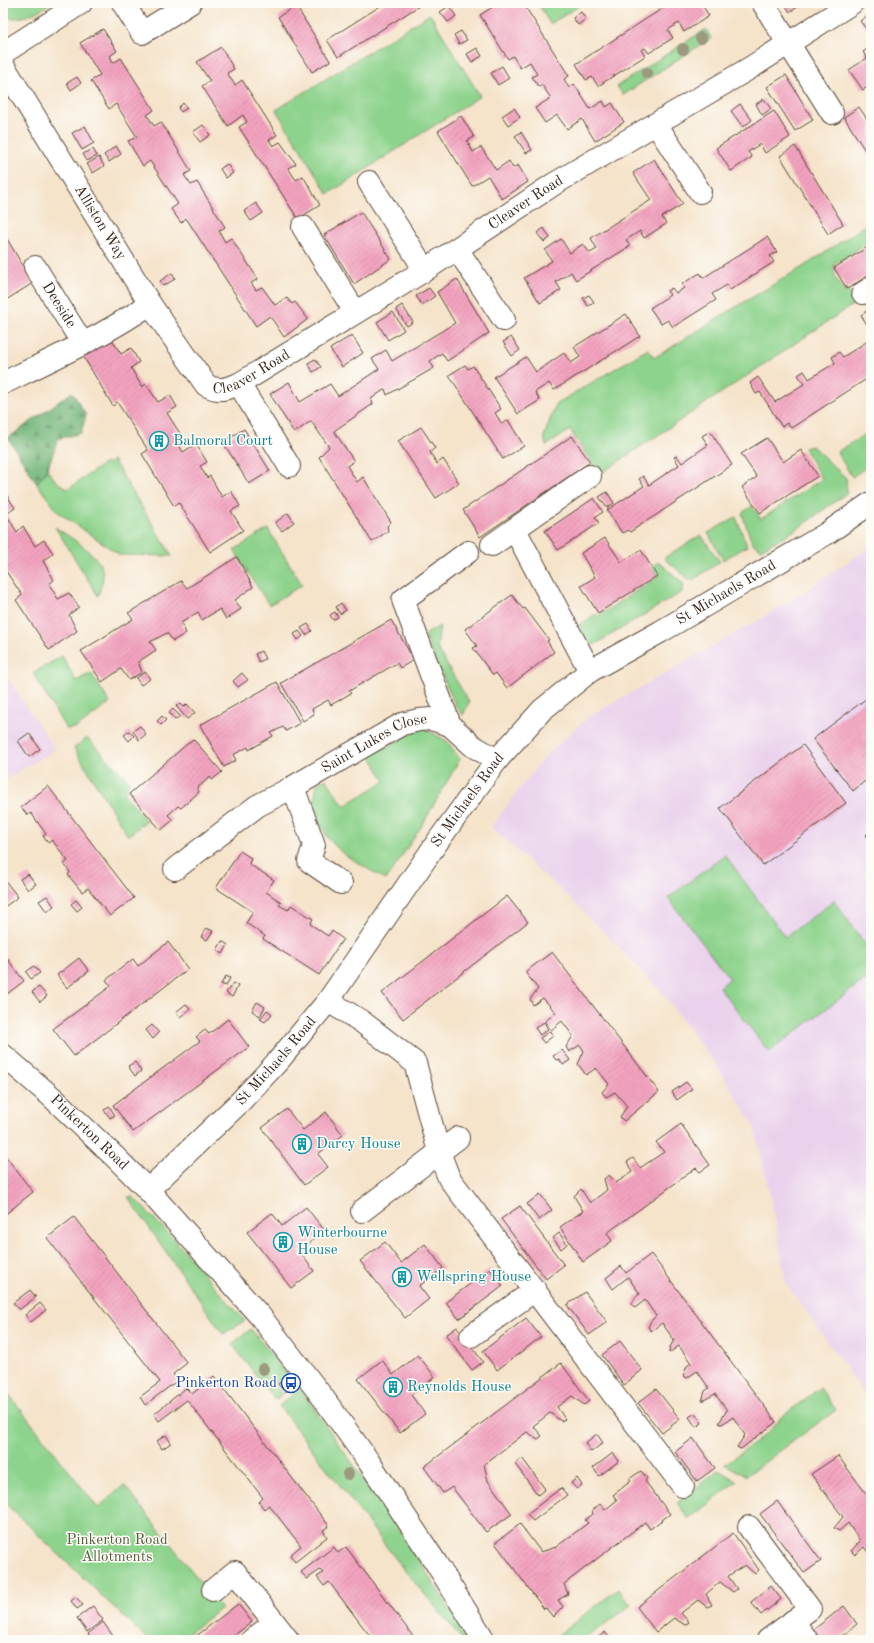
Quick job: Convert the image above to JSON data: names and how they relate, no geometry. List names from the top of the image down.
{
  "streets": {
    "street": [
      "Cleaver Road",
      "Alliston Way",
      "Deeside",
      "St Michaels Road",
      "Saint Lukes Close",
      "Pinkerton Road"
    ]
  },
  "crossings": [
    ["Cleaver Road", "Alliston Way"],
    ["Alliston Way", "Deeside"],
    ["St Michaels Road", "Saint Lukes Close"],
    ["St Michaels Road", "Pinkerton Road"]
  ],
  "parks": ["Pinkerton Road Allotments"],
  "places": {
    "building": [
      "Balmoral Court",
      "Darcy House",
      "Winterbourne House",
      "Wellspring House",
      "Reynolds House"
    ],
    "bus stop": ["Pinkerton Road"]
  }
}
